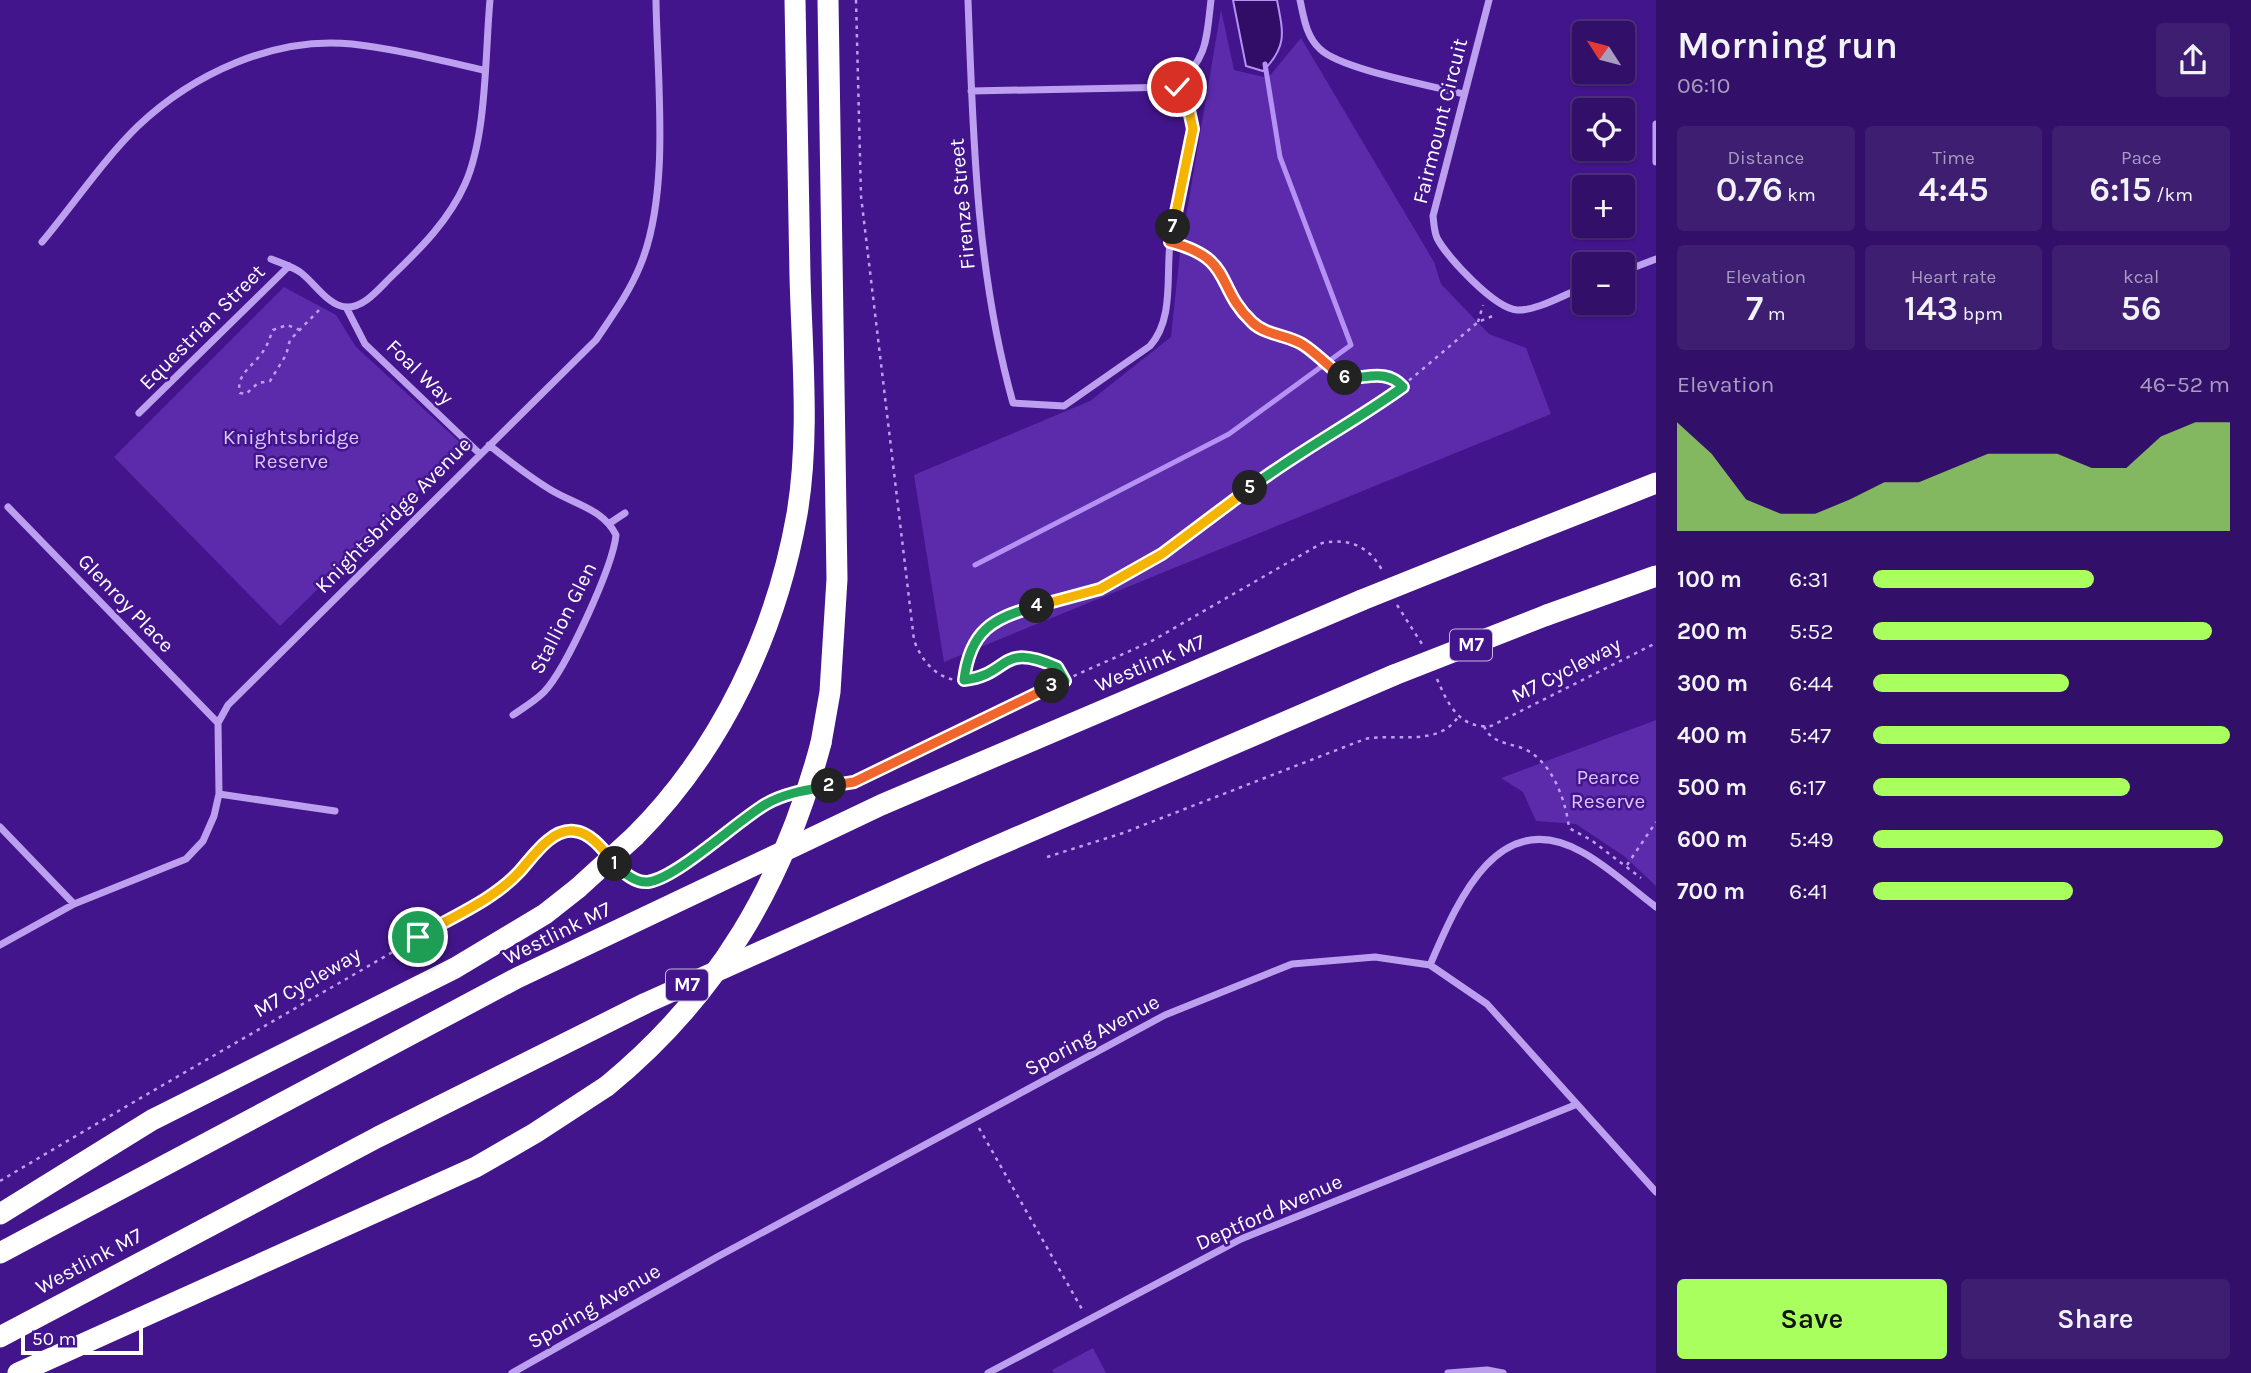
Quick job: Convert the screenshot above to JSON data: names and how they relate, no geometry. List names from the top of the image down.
{
  "streets": {
    "highway": ["M7", "Westlink M7"],
    "street": [
      "Fairmount Circuit",
      "Firenze Street",
      "Equestrian Street",
      "Foal Way",
      "Knightsbridge Avenue",
      "Glenroy Place",
      "Stallion Glen",
      "Sporing Avenue",
      "Deptford Avenue"
    ],
    "path": ["M7 Cycleway"]
  },
  "crossings": [
    ["Equestrian Street", "Foal Way"],
    ["Foal Way", "Knightsbridge Avenue"],
    ["Knightsbridge Avenue", "Glenroy Place"],
    ["Sporing Avenue", "Deptford Avenue"]
  ],
  "parks": ["Knightsbridge Reserve", "Pearce Reserve"],
  "scale_bar": "50 m",
  "north": "top left",
  "page": {
    "heading": ["Morning run", "06:10"],
    "map_buttons": ["+", "−"],
    "stats": [
      ["Distance", "0.76 km"],
      ["Time", "4:45"],
      ["Pace", "6:15 /km"],
      ["Elevation", "7 m"],
      ["Heart rate", "143 bpm"],
      ["kcal", "56"]
    ],
    "pins": [
      "7",
      "6",
      "5",
      "4",
      "3",
      "2",
      "1"
    ],
    "chart": ["Elevation", "46–52 m"],
    "list": [
      {
        "name": "100 m",
        "note": "6:31"
      },
      {
        "name": "200 m",
        "note": "5:52"
      },
      {
        "name": "300 m",
        "note": "6:44"
      },
      {
        "name": "400 m",
        "note": "5:47"
      },
      {
        "name": "500 m",
        "note": "6:17"
      },
      {
        "name": "600 m",
        "note": "5:49"
      },
      {
        "name": "700 m",
        "note": "6:41"
      }
    ],
    "buttons": ["Save", "Share"],
    "scale": "50 m"
  }
}
